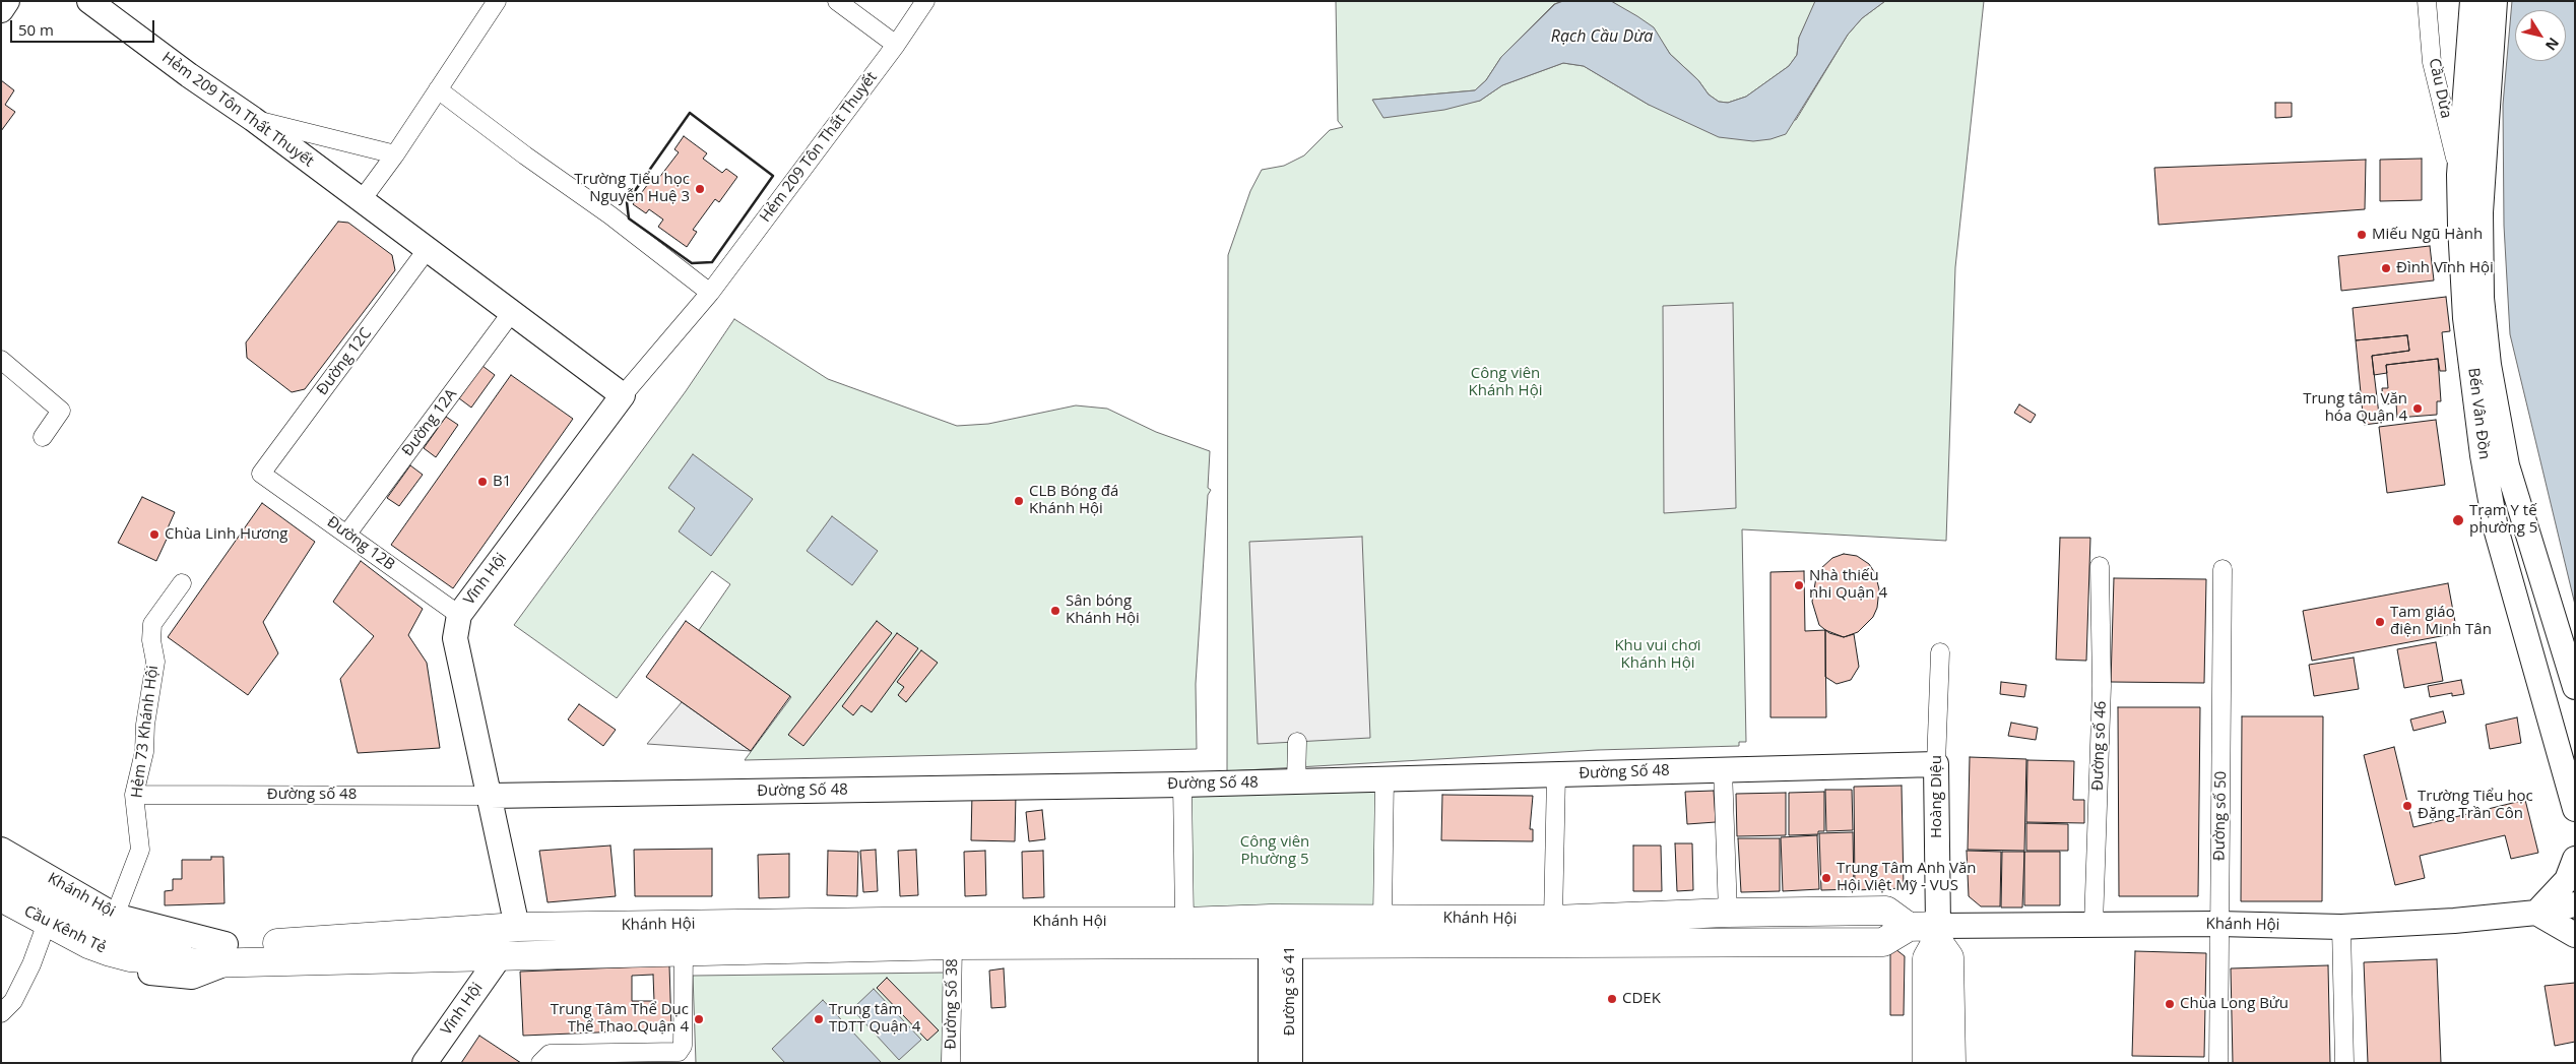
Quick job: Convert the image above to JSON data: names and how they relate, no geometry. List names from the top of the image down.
{
  "streets": {
    "main road": ["Hoàng Diệu", "Khánh Hội", "Cầu Kênh Tẻ"],
    "street": [
      "Cầu Dừa",
      "Hẻm 209 Tôn Thất Thuyết",
      "Đường 12C",
      "Bến Vân Đồn",
      "Đường 12A",
      "Đường 12B",
      "Vĩnh Hội",
      "Hẻm 73 Khánh Hội",
      "Đường số 46",
      "Đường Số 48",
      "Đường số 48",
      "Đường số 50",
      "Đường số 41",
      "Đường Số 38"
    ]
  },
  "crossings": [
    ["Cầu Dừa", "Bến Vân Đồn"],
    ["Hẻm 209 Tôn Thất Thuyết", "Đường 12C"],
    ["Hẻm 209 Tôn Thất Thuyết", "Đường 12A"],
    ["Hẻm 209 Tôn Thất Thuyết", "Vĩnh Hội"],
    ["Đường 12C", "Đường 12B"],
    ["Đường 12A", "Đường 12B"],
    ["Đường 12B", "Vĩnh Hội"],
    ["Vĩnh Hội", "Đường Số 48"],
    ["Vĩnh Hội", "Đường số 48"],
    ["Vĩnh Hội", "Khánh Hội"],
    ["Hẻm 73 Khánh Hội", "Đường số 48"],
    ["Hẻm 73 Khánh Hội", "Khánh Hội"],
    ["Đường số 46", "Khánh Hội"],
    ["Đường Số 48", "Đường số 48"],
    ["Đường Số 48", "Hoàng Diệu"],
    ["Hoàng Diệu", "Khánh Hội"],
    ["Đường số 50", "Khánh Hội"],
    ["Khánh Hội", "Cầu Kênh Tẻ"],
    ["Khánh Hội", "Đường số 41"],
    ["Khánh Hội", "Đường Số 38"]
  ],
  "water": ["Rạch Cầu Dừa"],
  "parks": ["Công viên Khánh Hội", "Khu vui chơi Khánh Hội", "Công viên Phường 5"],
  "places": [
    "Trường Tiểu học Nguyễn Huệ 3",
    "Miếu Ngũ Hành",
    "Đình Vĩnh Hội",
    "Trung tâm Văn hóa Quận 4",
    "B1",
    "CLB Bóng đá Khánh Hội",
    "Trạm Y tế phường 5",
    "Chùa Linh Hương",
    "Nhà thiếu nhi Quận 4",
    "Sân bóng Khánh Hội",
    "Tam giáo điện Minh Tân",
    "Trường Tiểu học Đặng Trần Côn",
    "Trung Tâm Anh Văn Hội Việt Mỹ - VUS",
    "CDEK",
    "Chùa Long Bửu",
    "Trung Tâm Thể Dục Thể Thao Quận 4",
    "Trung tâm TDTT Quận 4"
  ],
  "scale_bar": "50 m",
  "north": "bottom right"
}
